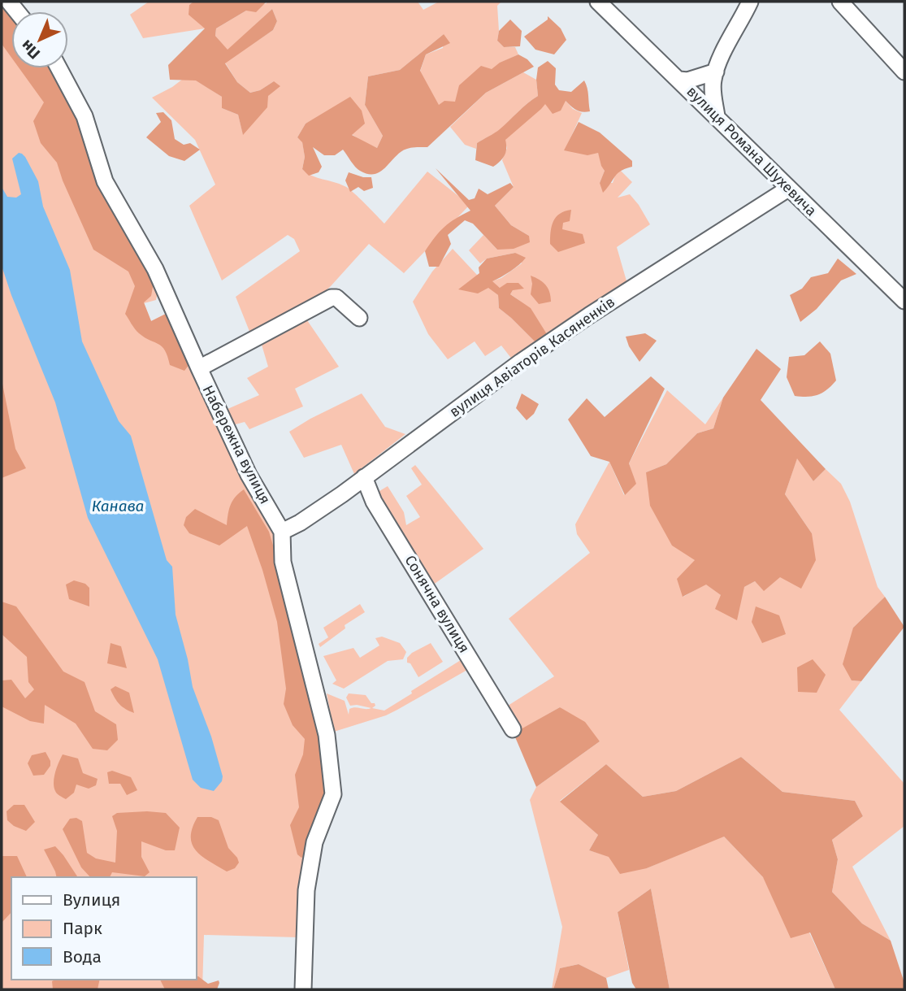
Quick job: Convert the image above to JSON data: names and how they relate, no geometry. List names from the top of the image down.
{
  "streets": {
    "street": [
      "вулиця Романа Шухевича",
      "вулиця Авіаторів Касяненків",
      "Набережна вулиця",
      "Сонячна вулиця"
    ]
  },
  "crossings": [
    ["вулиця Романа Шухевича", "вулиця Авіаторів Касяненків"],
    ["вулиця Авіаторів Касяненків", "Набережна вулиця"],
    ["вулиця Авіаторів Касяненків", "Сонячна вулиця"]
  ],
  "water": ["Канава"],
  "legend": ["Вулиця", "Парк", "Вода"],
  "north": "bottom left"
}
